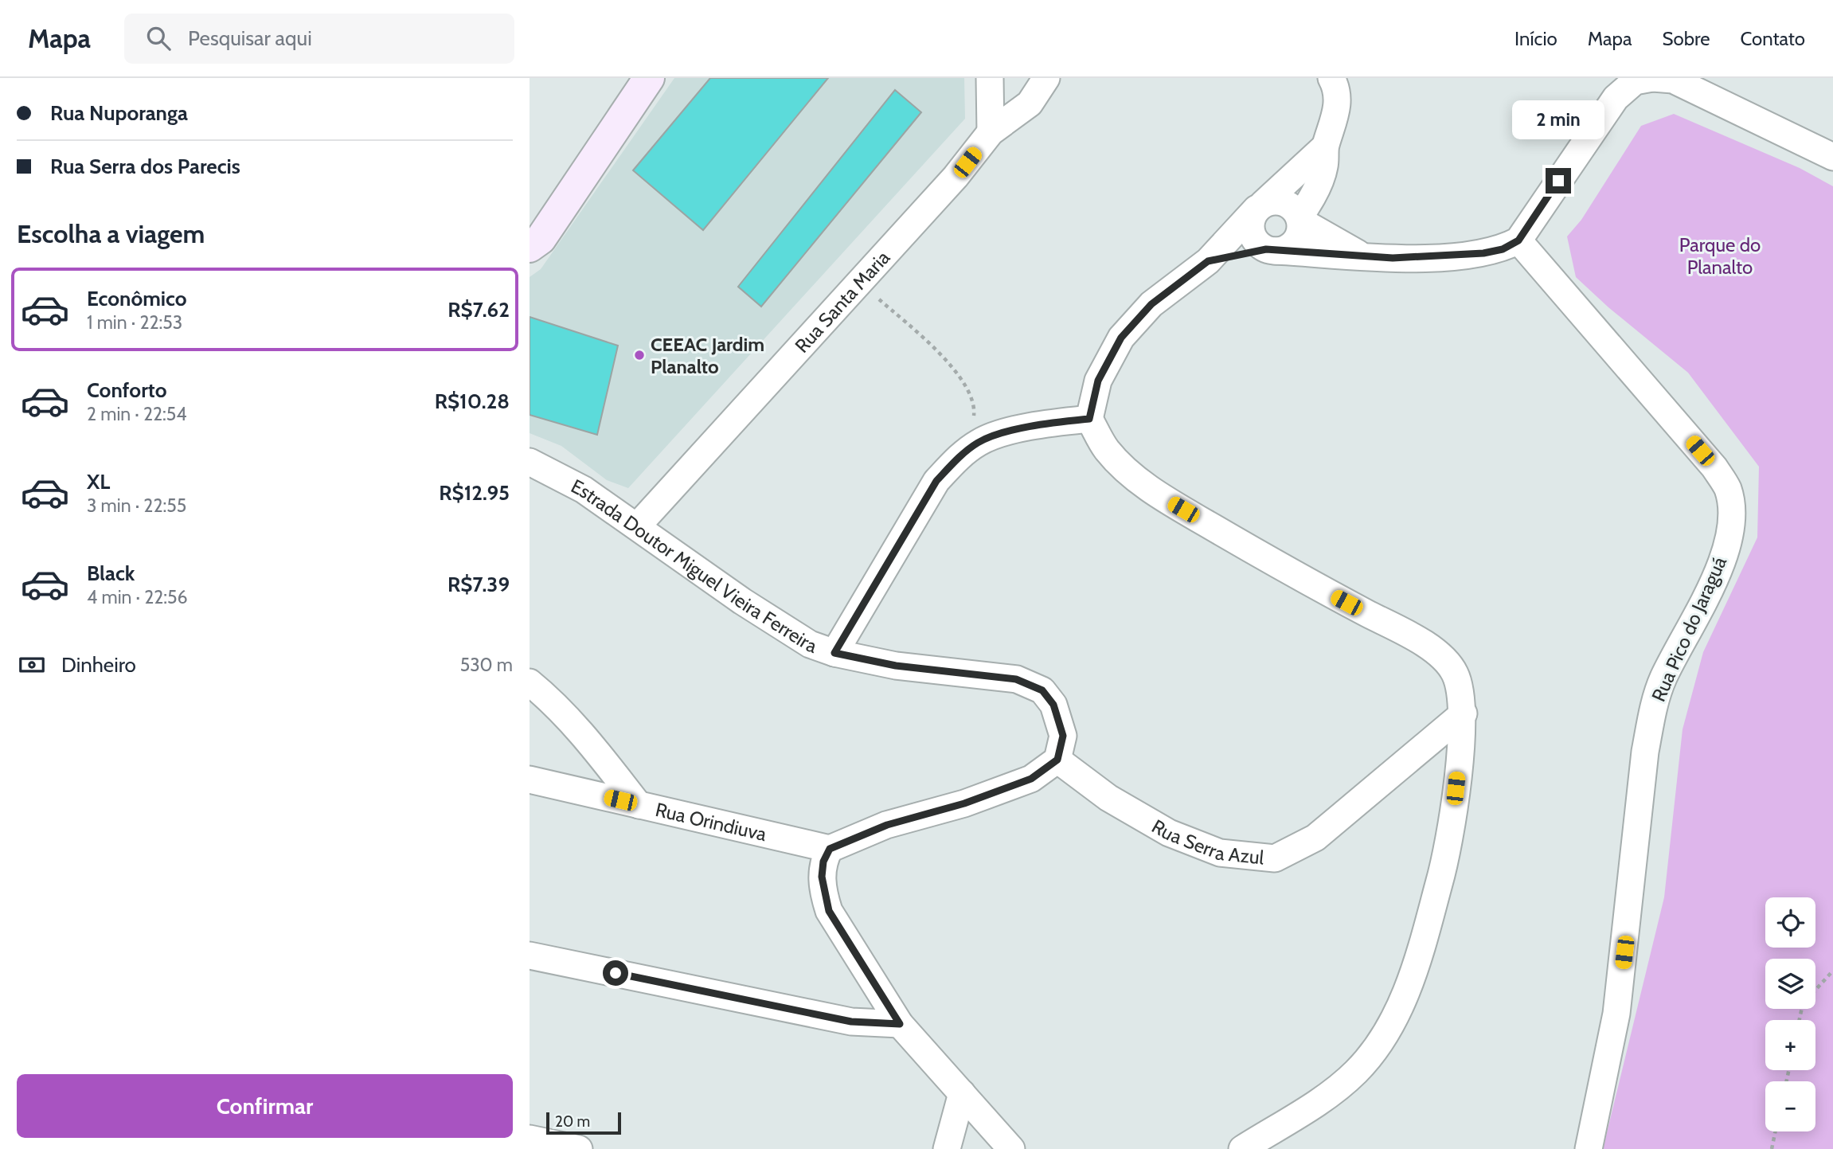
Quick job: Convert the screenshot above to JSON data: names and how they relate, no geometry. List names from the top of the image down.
{
  "streets": {
    "street": [
      "Rua Santa Maria",
      "Estrada Doutor Miguel Vieira Ferreira",
      "Rua Pico do Jaraguá",
      "Rua Orindiuva",
      "Rua Serra Azul"
    ]
  },
  "crossings": [
    ["Rua Santa Maria", "Estrada Doutor Miguel Vieira Ferreira"],
    ["Estrada Doutor Miguel Vieira Ferreira", "Rua Serra Azul"]
  ],
  "parks": ["Parque do Planalto"],
  "places": ["CEEAC Jardim Planalto"],
  "scale_bar": "20 m",
  "page": {
    "header": "Mapa",
    "search": "Pesquisar aqui",
    "nav": [
      "Início",
      "Mapa",
      "Sobre",
      "Contato"
    ],
    "banner": ["Rua Nuporanga", "Rua Serra dos Parecis"],
    "bubble": "2 min",
    "heading": "Escolha a viagem",
    "list": [
      {
        "name": "Econômico",
        "note": "1 min · 22:53",
        "value": "R$7.62"
      },
      {
        "name": "Conforto",
        "note": "2 min · 22:54",
        "value": "R$10.28"
      },
      {
        "name": "XL",
        "note": "3 min · 22:55",
        "value": "R$12.95"
      },
      {
        "name": "Black",
        "note": "4 min · 22:56",
        "value": "R$7.39"
      }
    ],
    "pay": ["Dinheiro", "530 m"],
    "map_buttons": ["+", "−"],
    "buttons": "Confirmar",
    "scale": "20 m"
  }
}
